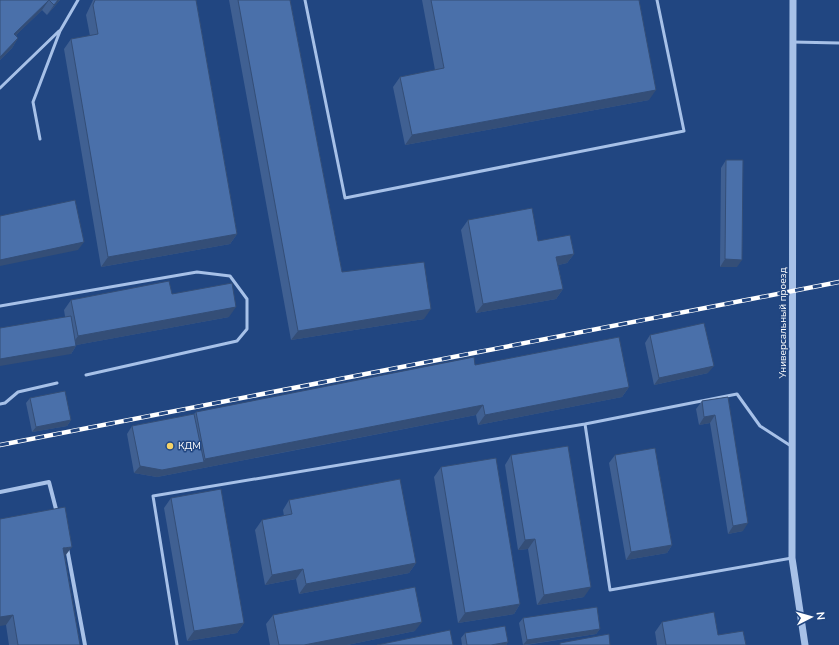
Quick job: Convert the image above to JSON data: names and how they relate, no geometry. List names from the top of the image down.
{
  "streets": {
    "street": ["Универсальный проезд"]
  },
  "places": ["КДМ"],
  "north": "right"
}
